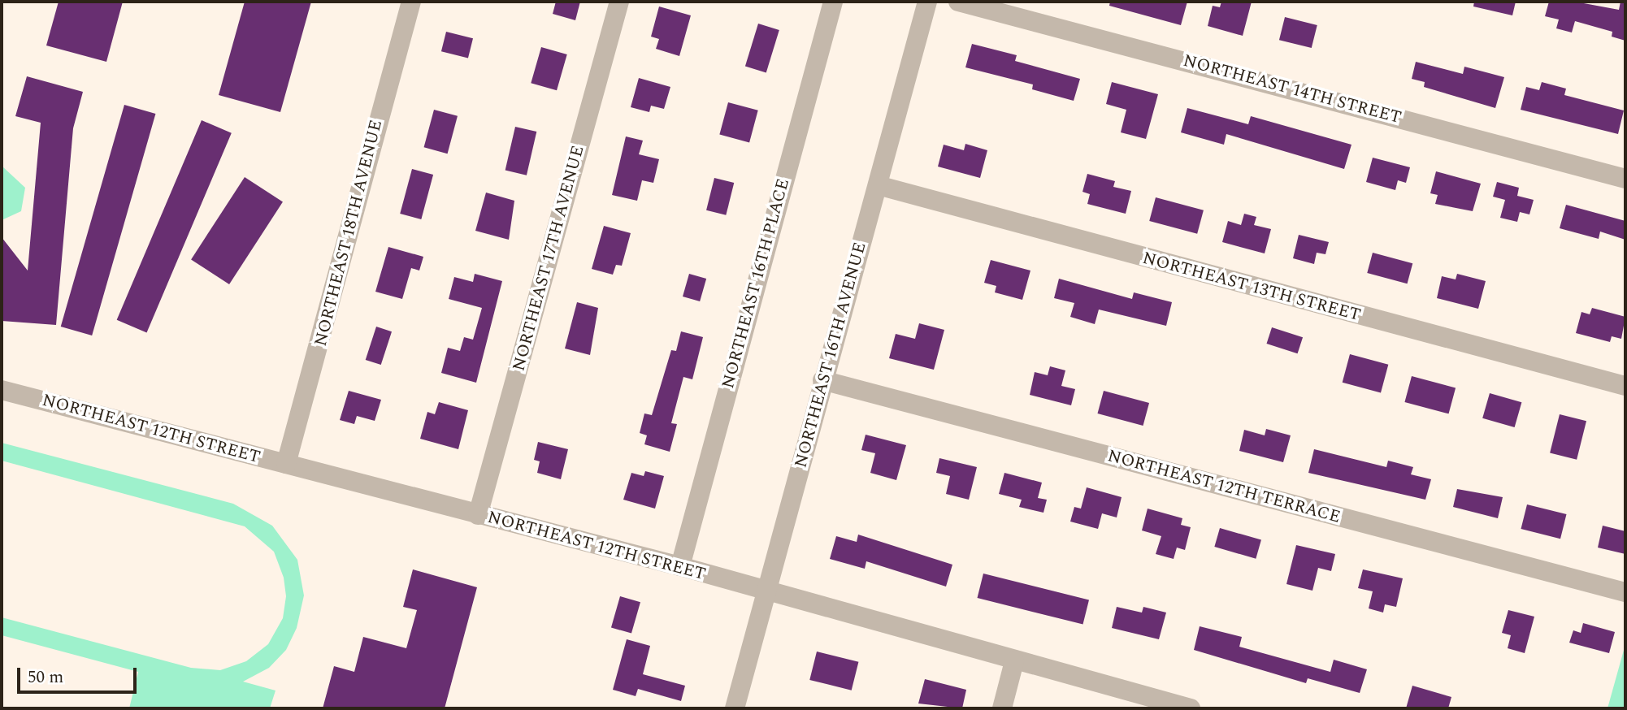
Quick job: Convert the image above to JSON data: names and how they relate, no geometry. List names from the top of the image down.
{
  "streets": {
    "street": [
      "NORTHEAST 14TH STREET",
      "NORTHEAST 18TH AVENUE",
      "NORTHEAST 17TH AVENUE",
      "NORTHEAST 16TH PLACE",
      "NORTHEAST 13TH STREET",
      "NORTHEAST 16TH AVENUE",
      "NORTHEAST 12TH STREET",
      "NORTHEAST 12TH TERRACE"
    ]
  },
  "crossings": [
    ["NORTHEAST 18TH AVENUE", "NORTHEAST 12TH STREET"],
    ["NORTHEAST 17TH AVENUE", "NORTHEAST 12TH STREET"],
    ["NORTHEAST 16TH PLACE", "NORTHEAST 12TH STREET"],
    ["NORTHEAST 13TH STREET", "NORTHEAST 16TH AVENUE"],
    ["NORTHEAST 16TH AVENUE", "NORTHEAST 12TH STREET"],
    ["NORTHEAST 16TH AVENUE", "NORTHEAST 12TH TERRACE"]
  ],
  "scale_bar": "50 m"
}
